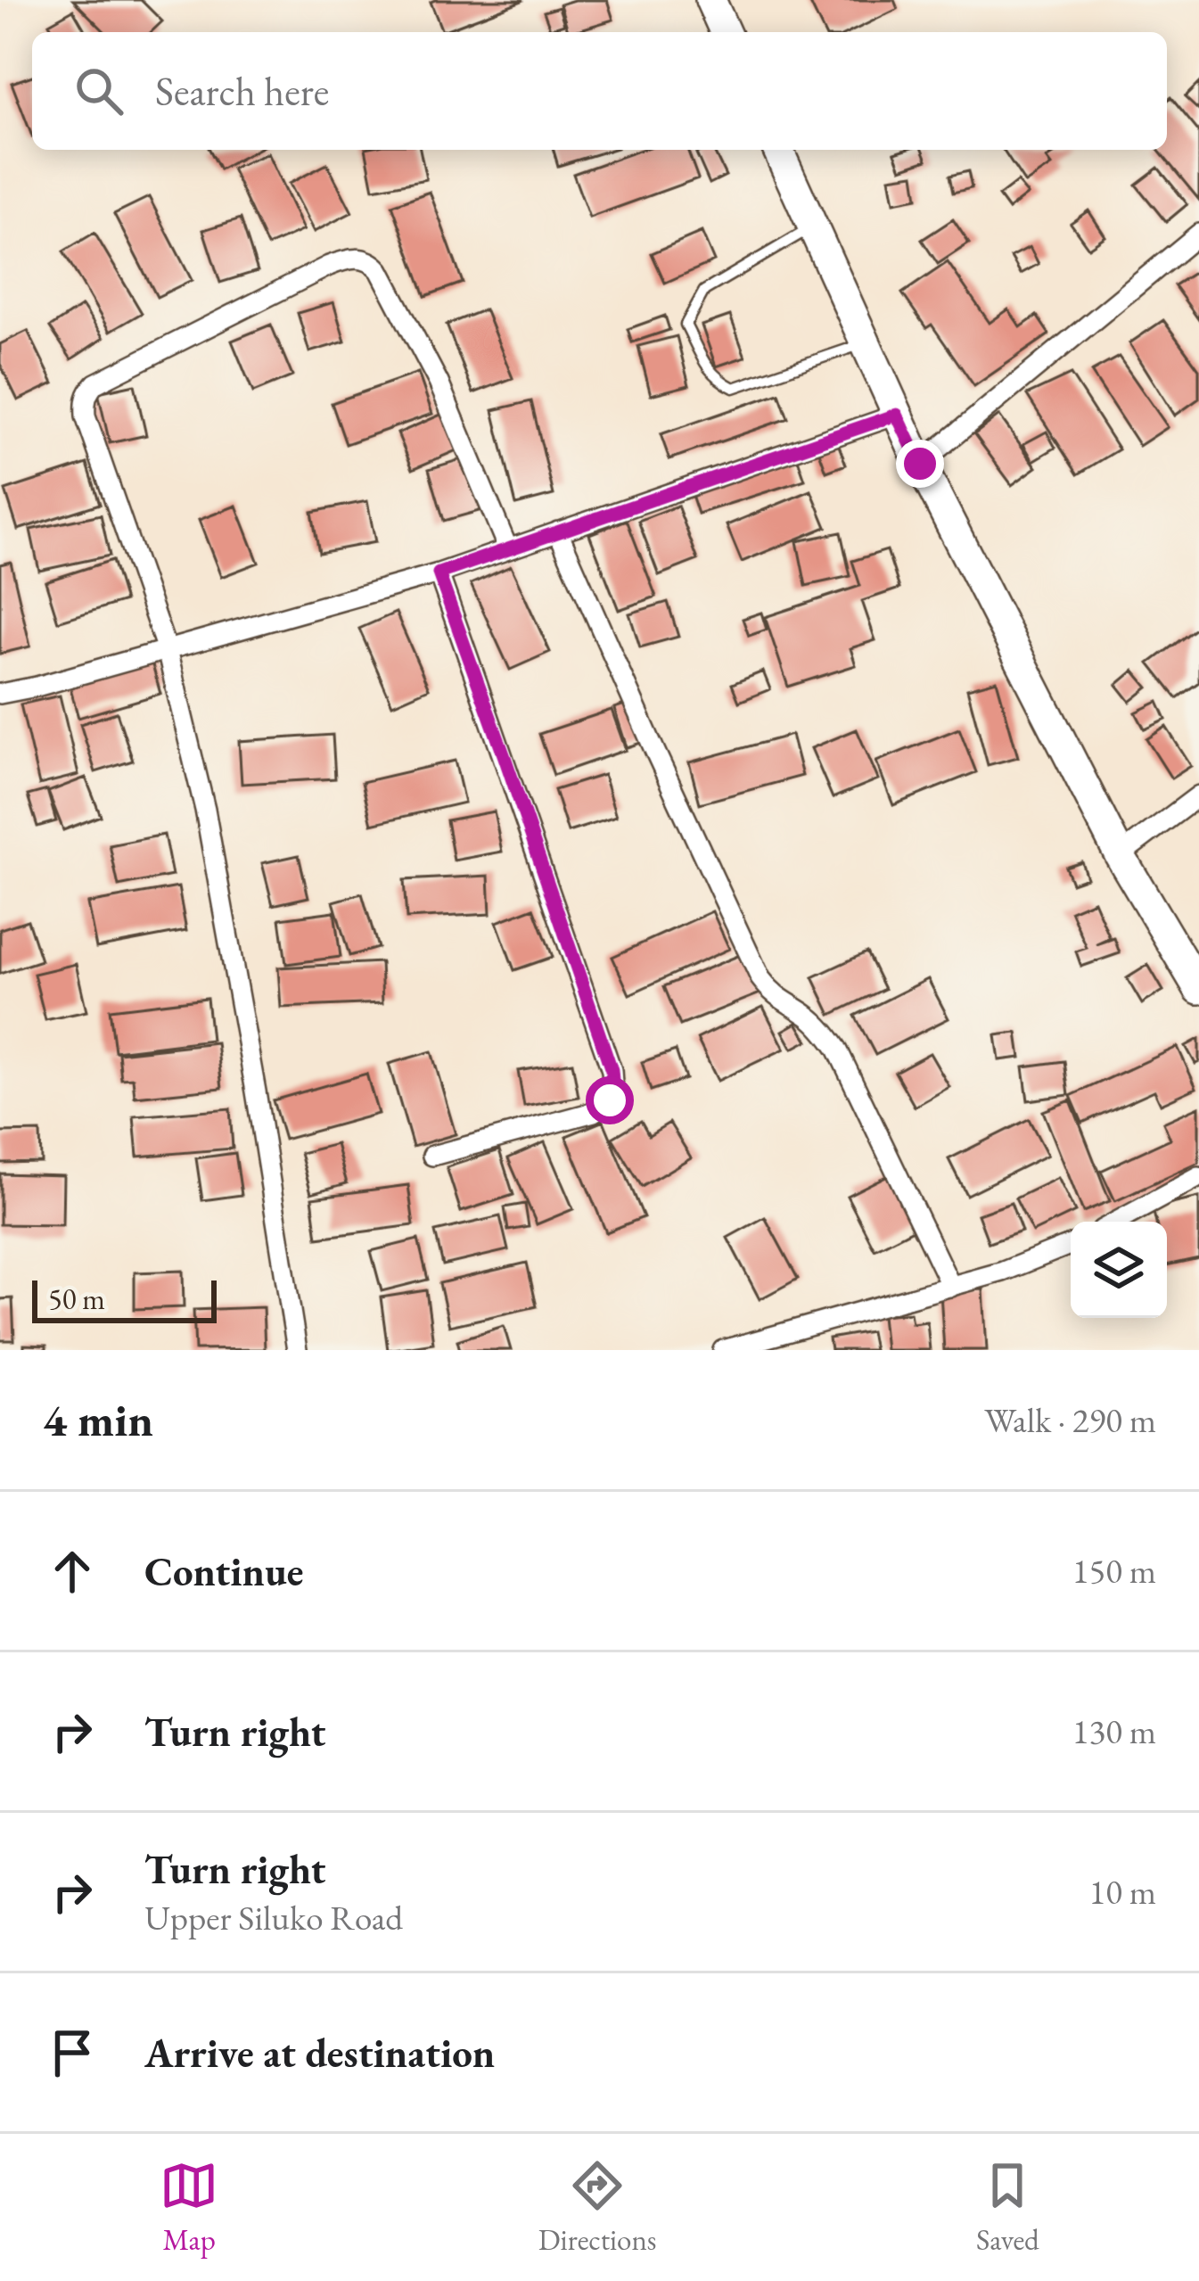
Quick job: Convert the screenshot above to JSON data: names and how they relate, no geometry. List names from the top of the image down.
{
  "scale_bar": "50 m",
  "page": {
    "search": "Search here",
    "scale": "50 m",
    "heading": ["4 min", "Walk · 290 m"],
    "list": [
      ["Continue", "150 m"],
      ["Turn right", "130 m"],
      ["Turn right", "Upper Siluko Road", "10 m"],
      "Arrive at destination"
    ],
    "nav": ["Map", "Directions", "Saved"]
  }
}
